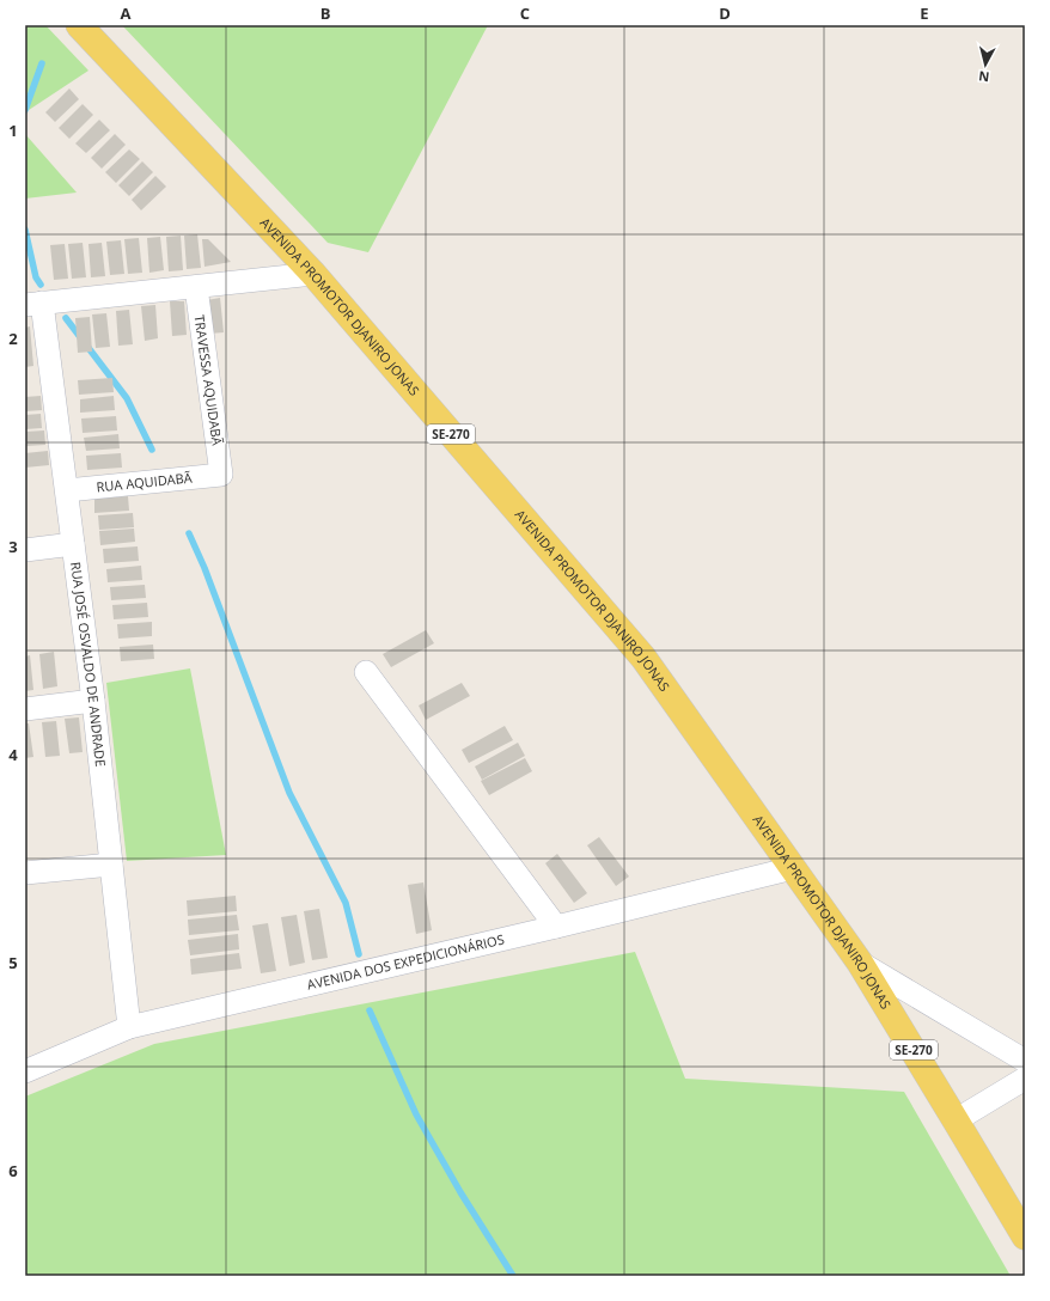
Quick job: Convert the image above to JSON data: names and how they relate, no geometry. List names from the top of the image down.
{
  "streets": {
    "main road": ["AVENIDA PROMOTOR DJANIRO JONAS", "SE-270"],
    "street": [
      "TRAVESSA AQUIDABÃ",
      "RUA AQUIDABÃ",
      "RUA JOSÉ OSVALDO DE ANDRADE",
      "AVENIDA DOS EXPEDICIONÁRIOS"
    ]
  },
  "crossings": [
    ["AVENIDA PROMOTOR DJANIRO JONAS", "AVENIDA DOS EXPEDICIONÁRIOS"],
    ["TRAVESSA AQUIDABÃ", "RUA AQUIDABÃ"],
    ["RUA AQUIDABÃ", "RUA JOSÉ OSVALDO DE ANDRADE"],
    ["RUA JOSÉ OSVALDO DE ANDRADE", "AVENIDA DOS EXPEDICIONÁRIOS"]
  ],
  "north": "bottom",
  "grid": {
    "columns": [
      "A",
      "B",
      "C",
      "D",
      "E"
    ],
    "rows": [
      "1",
      "2",
      "3",
      "4",
      "5",
      "6"
    ]
  }
}
